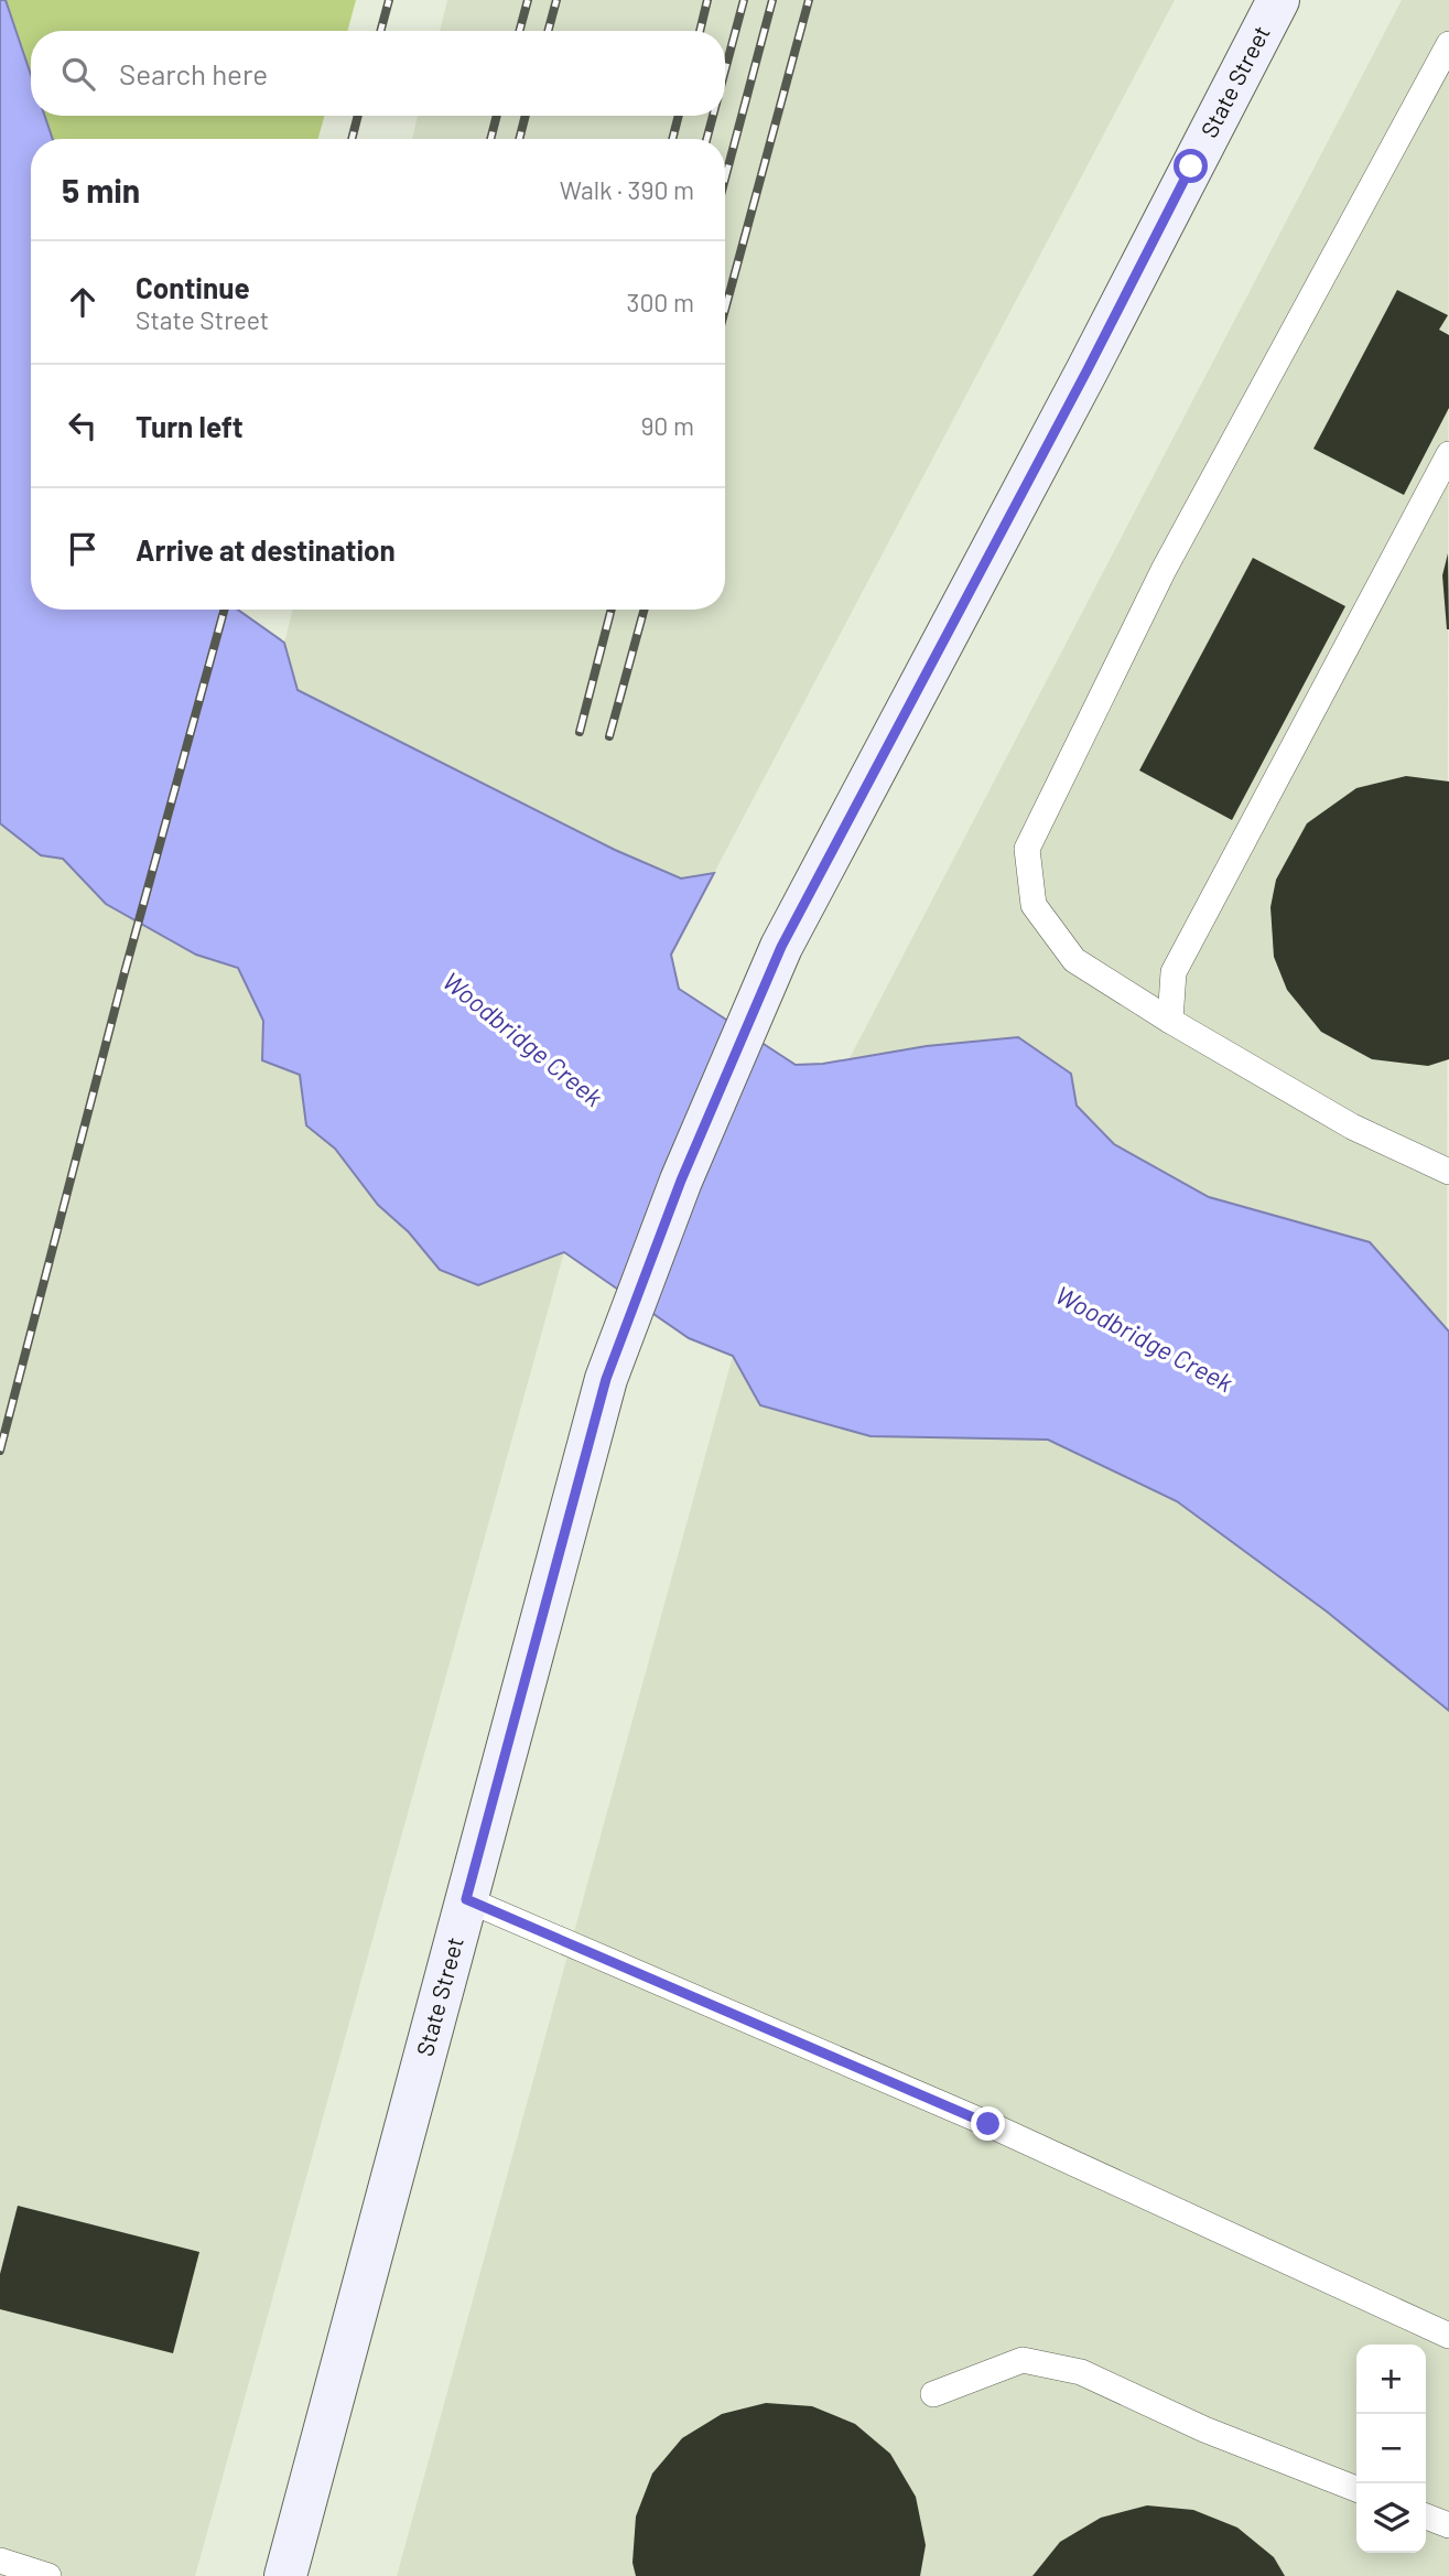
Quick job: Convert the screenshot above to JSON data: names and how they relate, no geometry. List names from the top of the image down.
{
  "streets": {
    "street": ["State Street"]
  },
  "water": ["Woodbridge Creek"],
  "page": {
    "search": "Search here",
    "heading": ["5 min", "Walk · 390 m"],
    "list": [
      ["Continue", "State Street", "300 m"],
      ["Turn left", "90 m"],
      "Arrive at destination"
    ],
    "map_buttons": ["+", "−"]
  }
}
